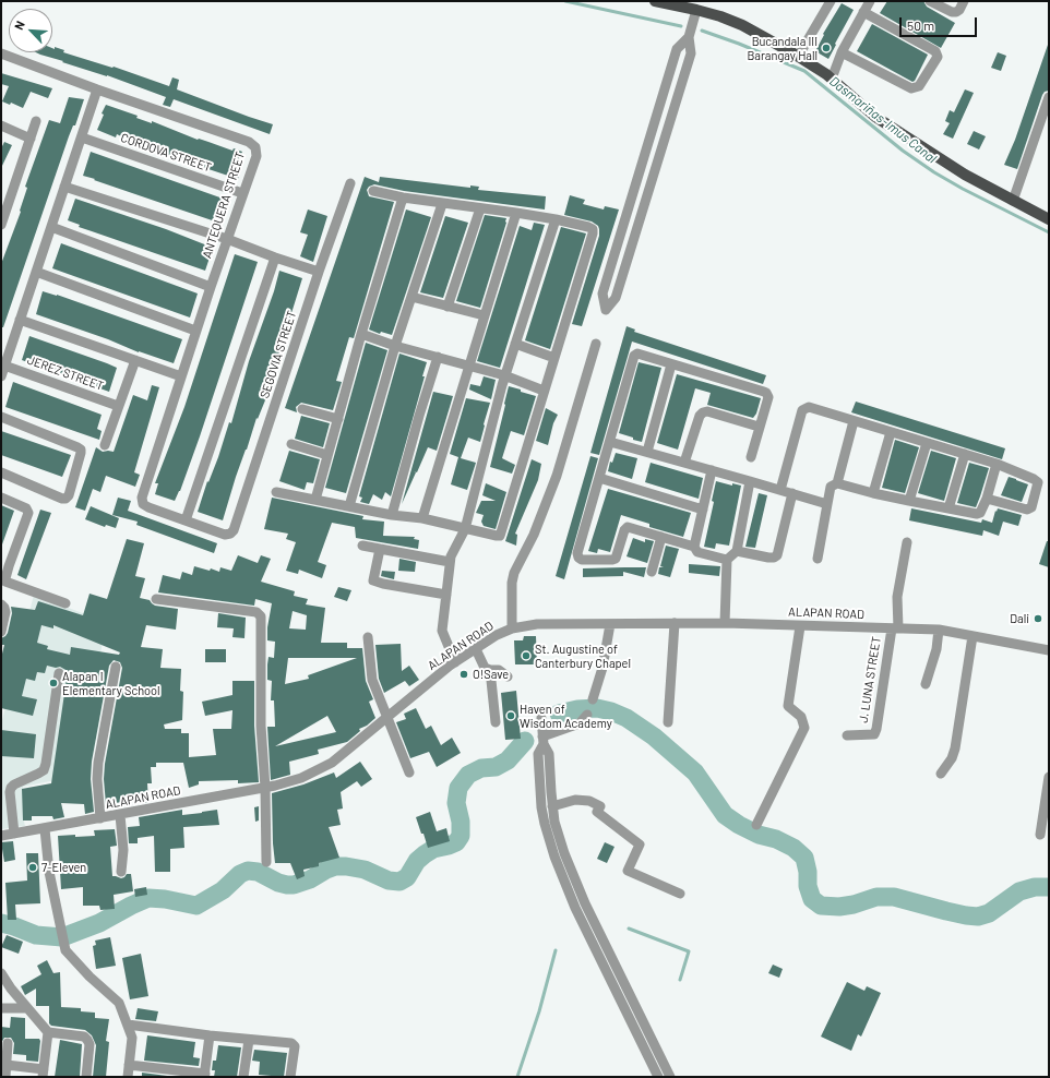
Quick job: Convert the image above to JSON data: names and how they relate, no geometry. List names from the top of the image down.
{
  "streets": {
    "street": [
      "CORDOVA STREET",
      "ANTEQUERA STREET",
      "SEGOVIA STREET",
      "JEREZ STREET",
      "ALAPAN ROAD",
      "J. LUNA STREET"
    ]
  },
  "crossings": [
    ["CORDOVA STREET", "ANTEQUERA STREET"],
    ["ANTEQUERA STREET", "SEGOVIA STREET"],
    ["ALAPAN ROAD", "J. LUNA STREET"]
  ],
  "water": ["Dasmariñas-Imus Canal"],
  "places": [
    "Bucandala III Barangay Hall",
    "Dali",
    "St. Augustine of Canterbury Chapel",
    "O!Save",
    "Alapan I Elementary School",
    "Haven of Wisdom Academy",
    "7-Eleven"
  ],
  "scale_bar": "50 m",
  "north": "top left"
}
